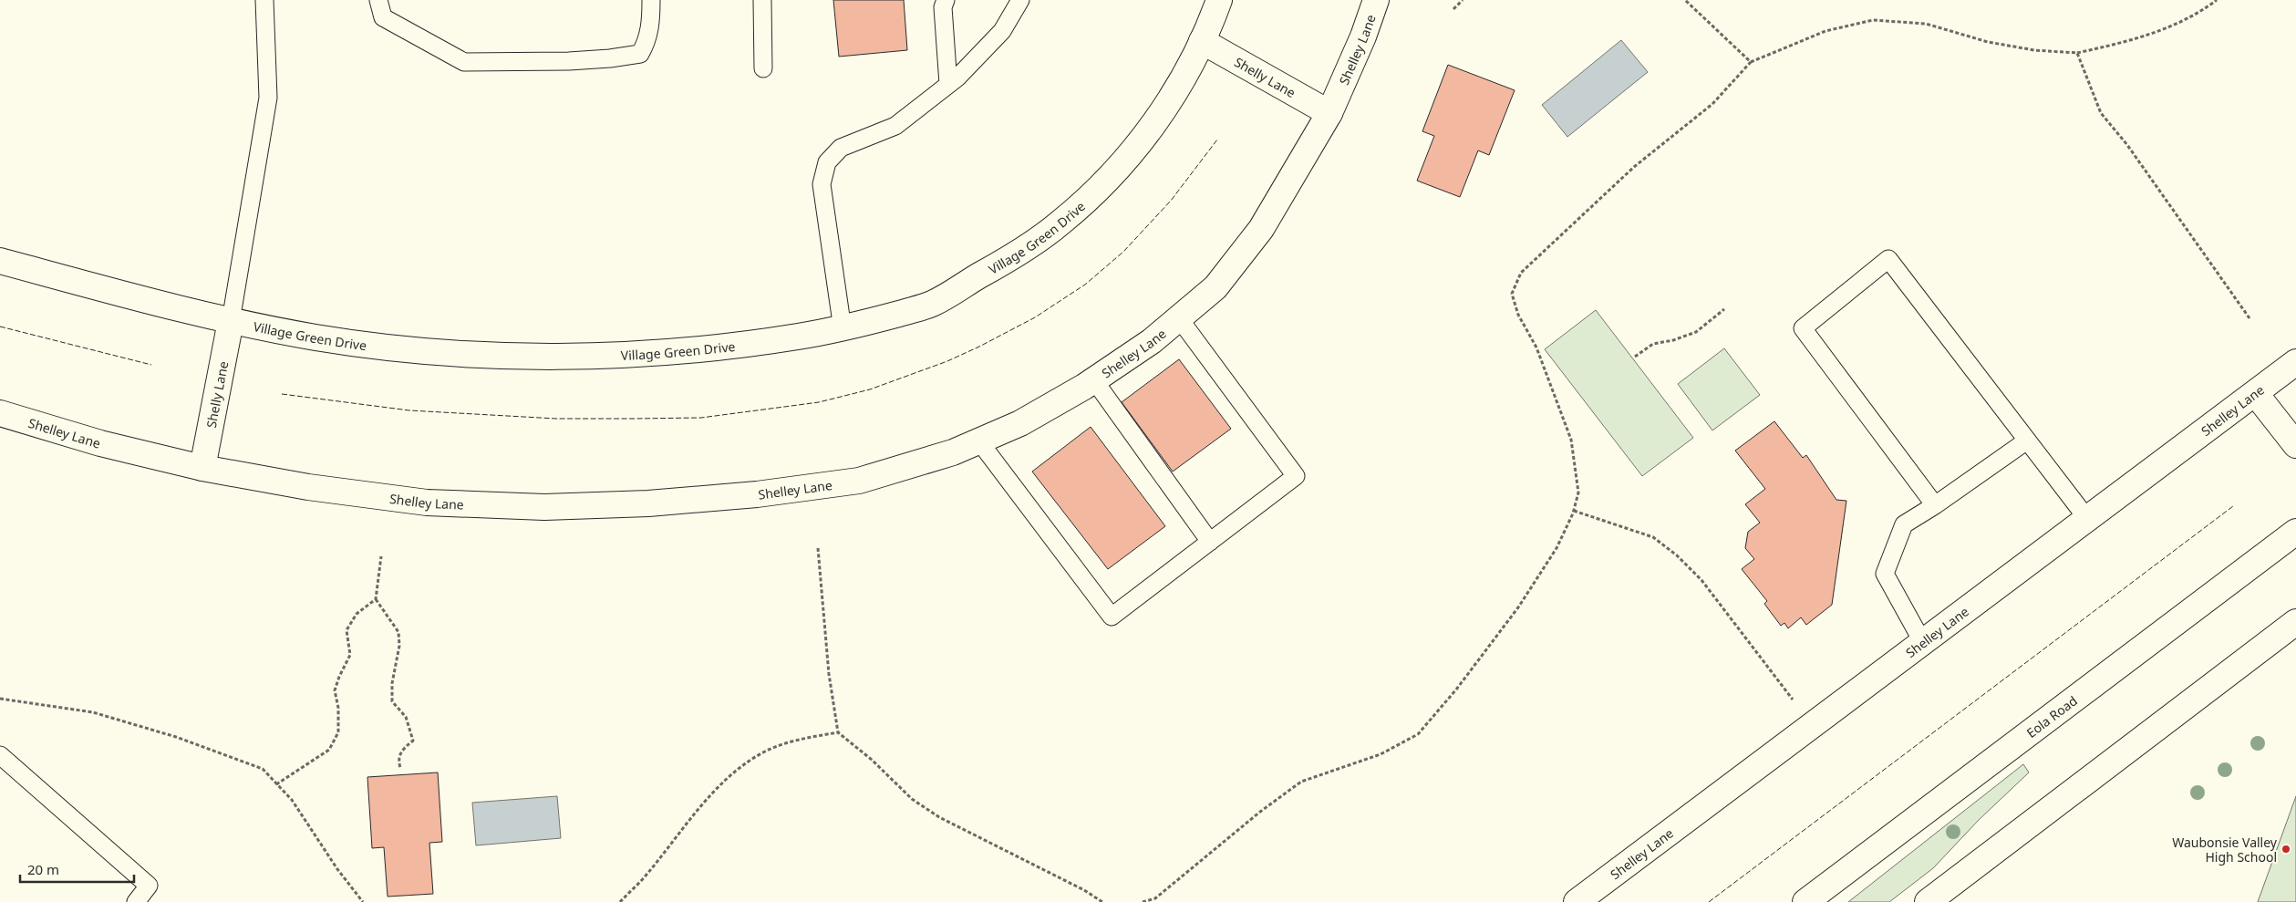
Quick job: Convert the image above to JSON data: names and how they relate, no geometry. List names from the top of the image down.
{
  "streets": {
    "street": [
      "Shelley Lane",
      "Shelly Lane",
      "Village Green Drive",
      "Eola Road"
    ]
  },
  "crossings": [
    ["Shelley Lane", "Shelly Lane"],
    ["Shelly Lane", "Village Green Drive"]
  ],
  "places": ["Waubonsie Valley High School"],
  "scale_bar": "20 m"
}
